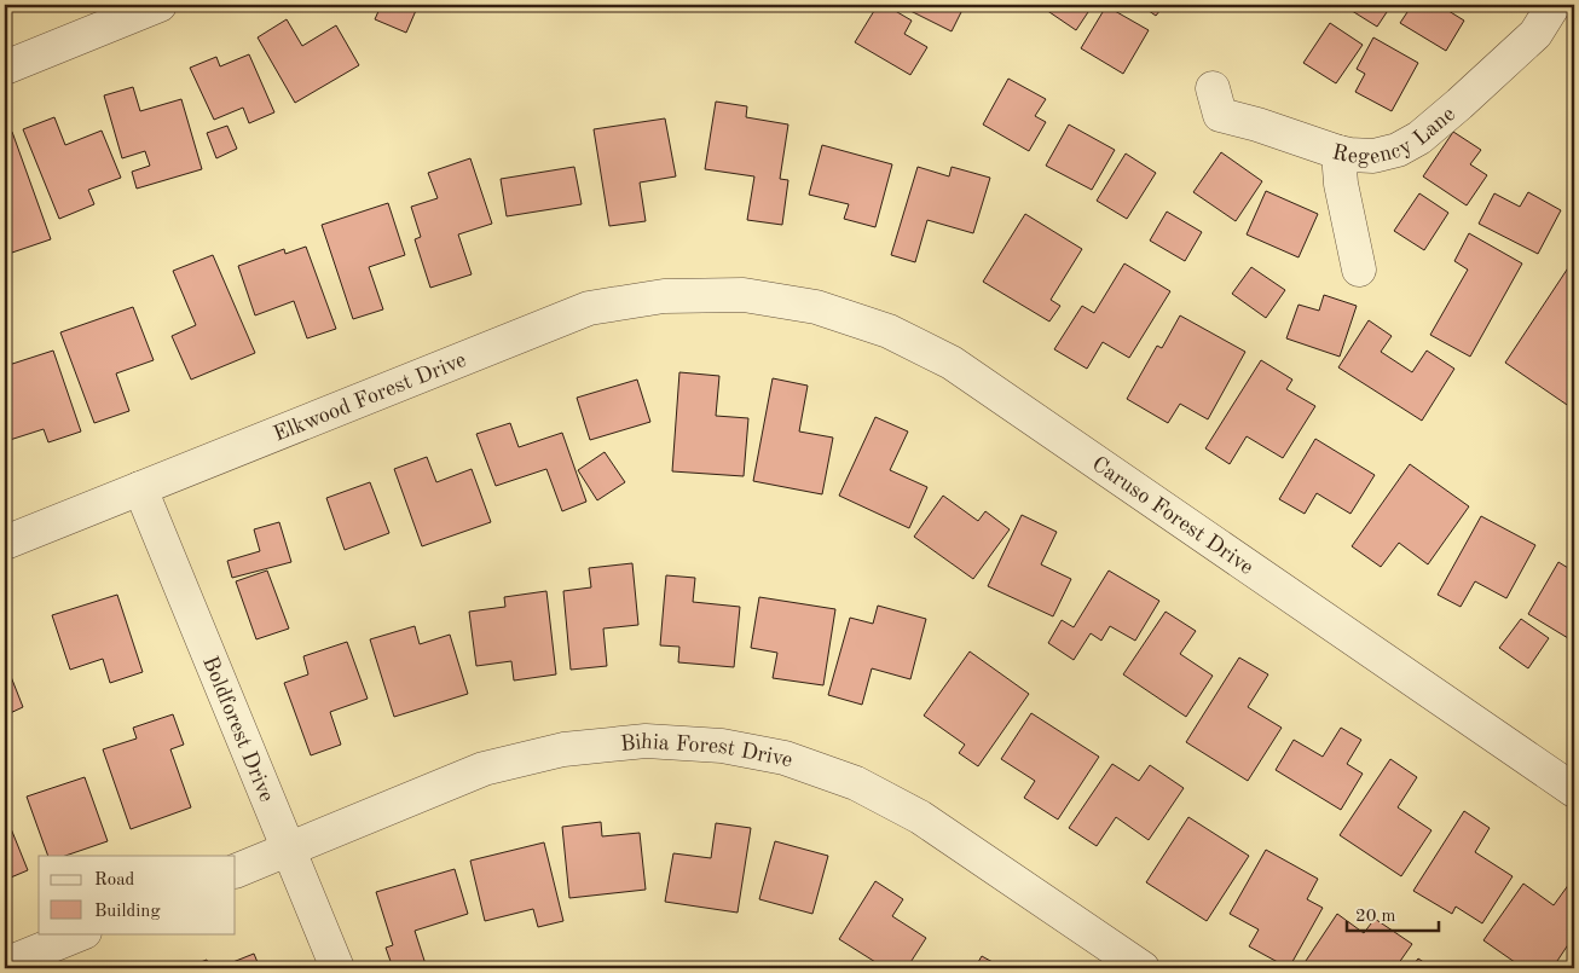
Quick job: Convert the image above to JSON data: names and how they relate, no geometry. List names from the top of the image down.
{
  "streets": {
    "street": [
      "Regency Lane",
      "Elkwood Forest Drive",
      "Caruso Forest Drive",
      "Boldforest Drive",
      "Bihia Forest Drive"
    ]
  },
  "crossings": [
    ["Elkwood Forest Drive", "Caruso Forest Drive"],
    ["Elkwood Forest Drive", "Boldforest Drive"],
    ["Boldforest Drive", "Bihia Forest Drive"]
  ],
  "legend": ["Road", "Building"],
  "scale_bar": "20 m"
}
